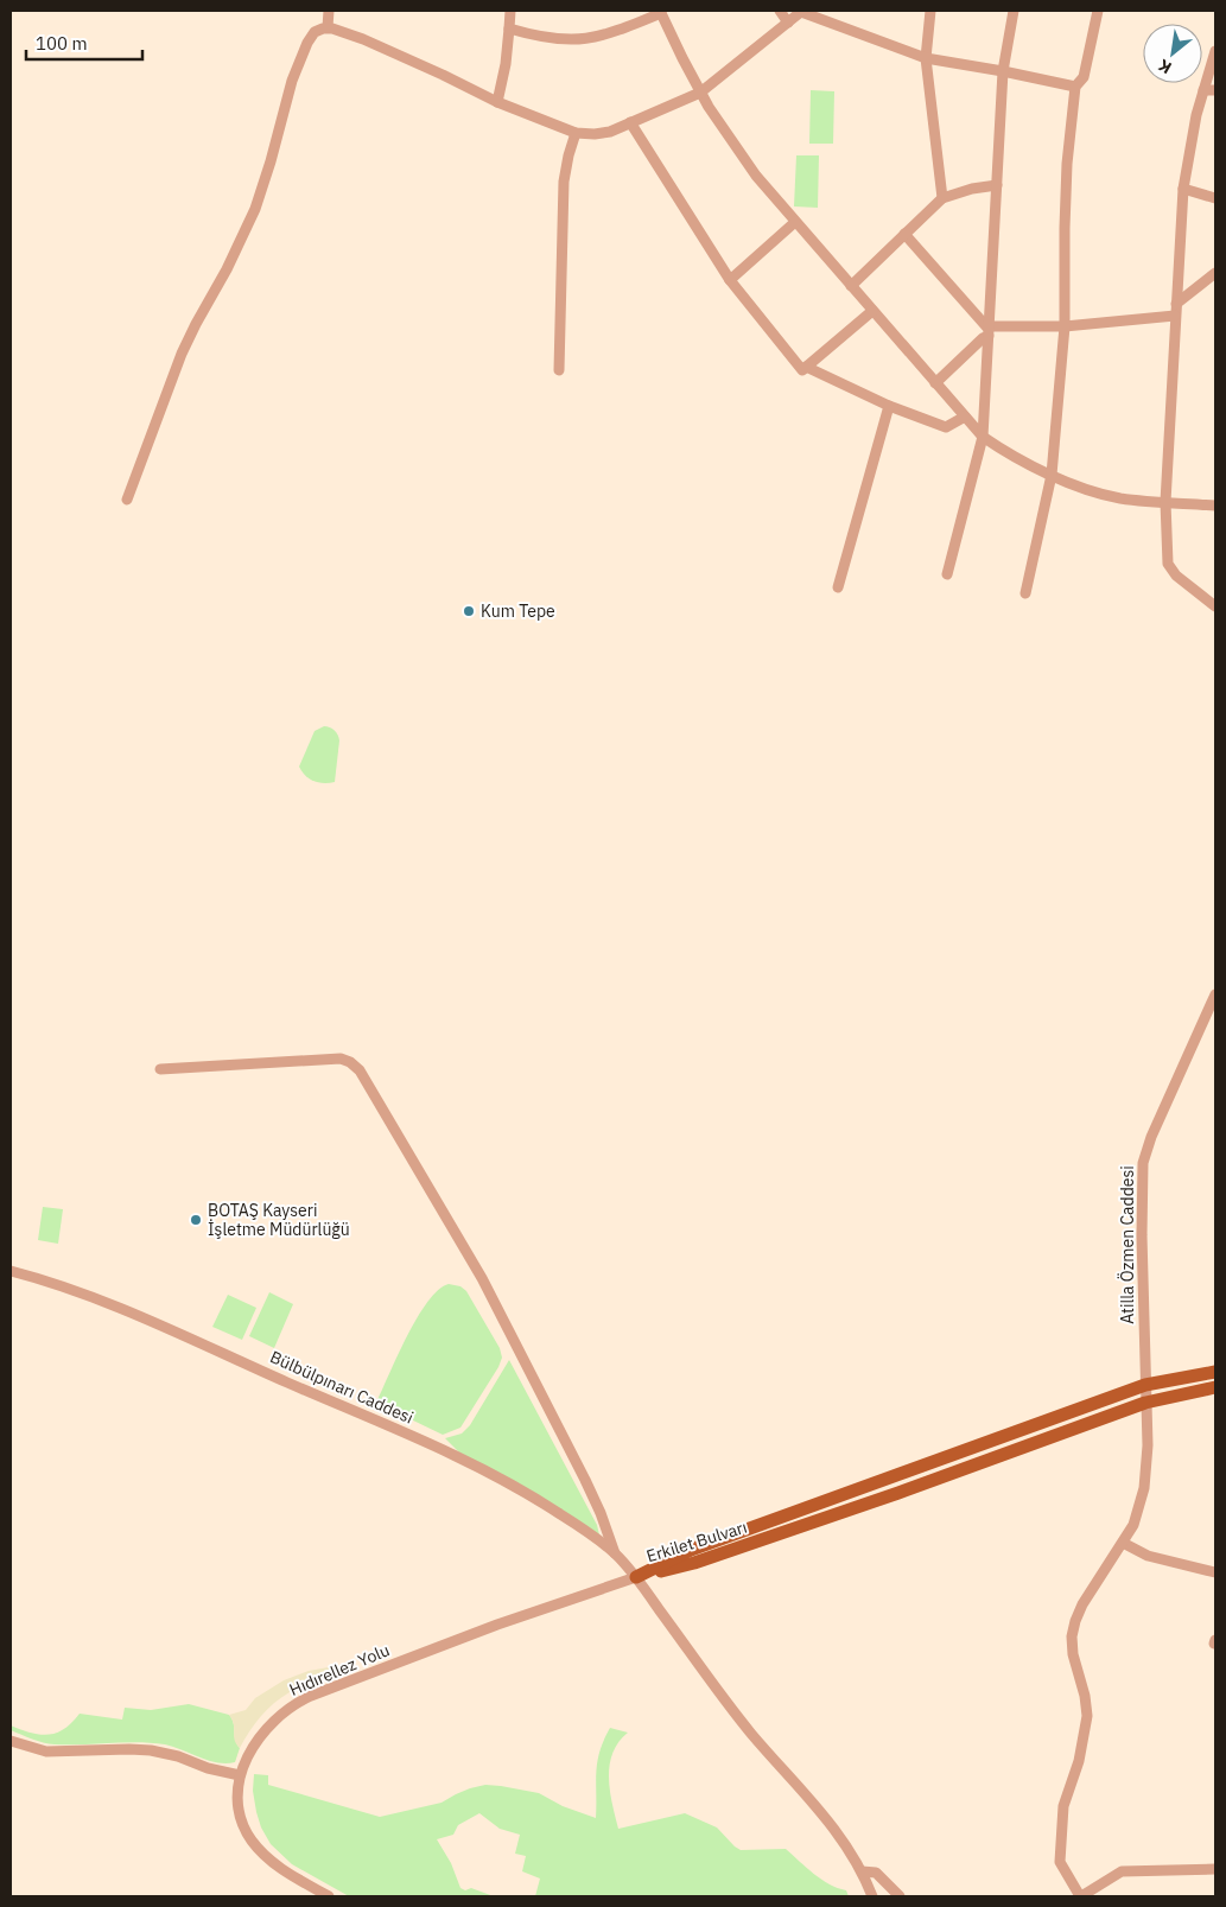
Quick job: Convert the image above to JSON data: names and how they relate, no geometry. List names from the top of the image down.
{
  "streets": {
    "main road": ["Erkilet Bulvarı"],
    "street": ["Atilla Özmen Caddesi", "Bülbülpınarı Caddesi", "Hıdırellez Yolu"]
  },
  "crossings": [
    ["Atilla Özmen Caddesi", "Erkilet Bulvarı"],
    ["Bülbülpınarı Caddesi", "Erkilet Bulvarı"],
    ["Bülbülpınarı Caddesi", "Hıdırellez Yolu"],
    ["Erkilet Bulvarı", "Hıdırellez Yolu"]
  ],
  "places": ["Kum Tepe", "BOTAŞ Kayseri İşletme Müdürlüğü"],
  "scale_bar": "100 m",
  "north": "bottom left"
}
